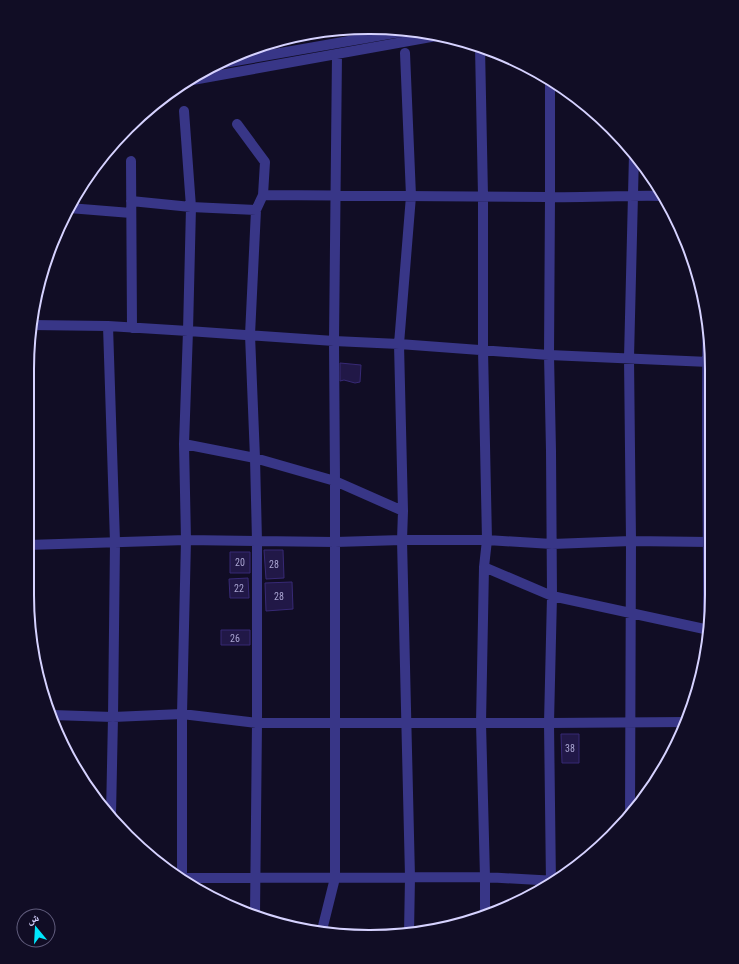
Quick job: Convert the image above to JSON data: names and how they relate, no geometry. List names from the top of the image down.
{
  "house_numbers": [
    "20",
    "28",
    "22",
    "28",
    "26",
    "38"
  ],
  "north": "top"
}
